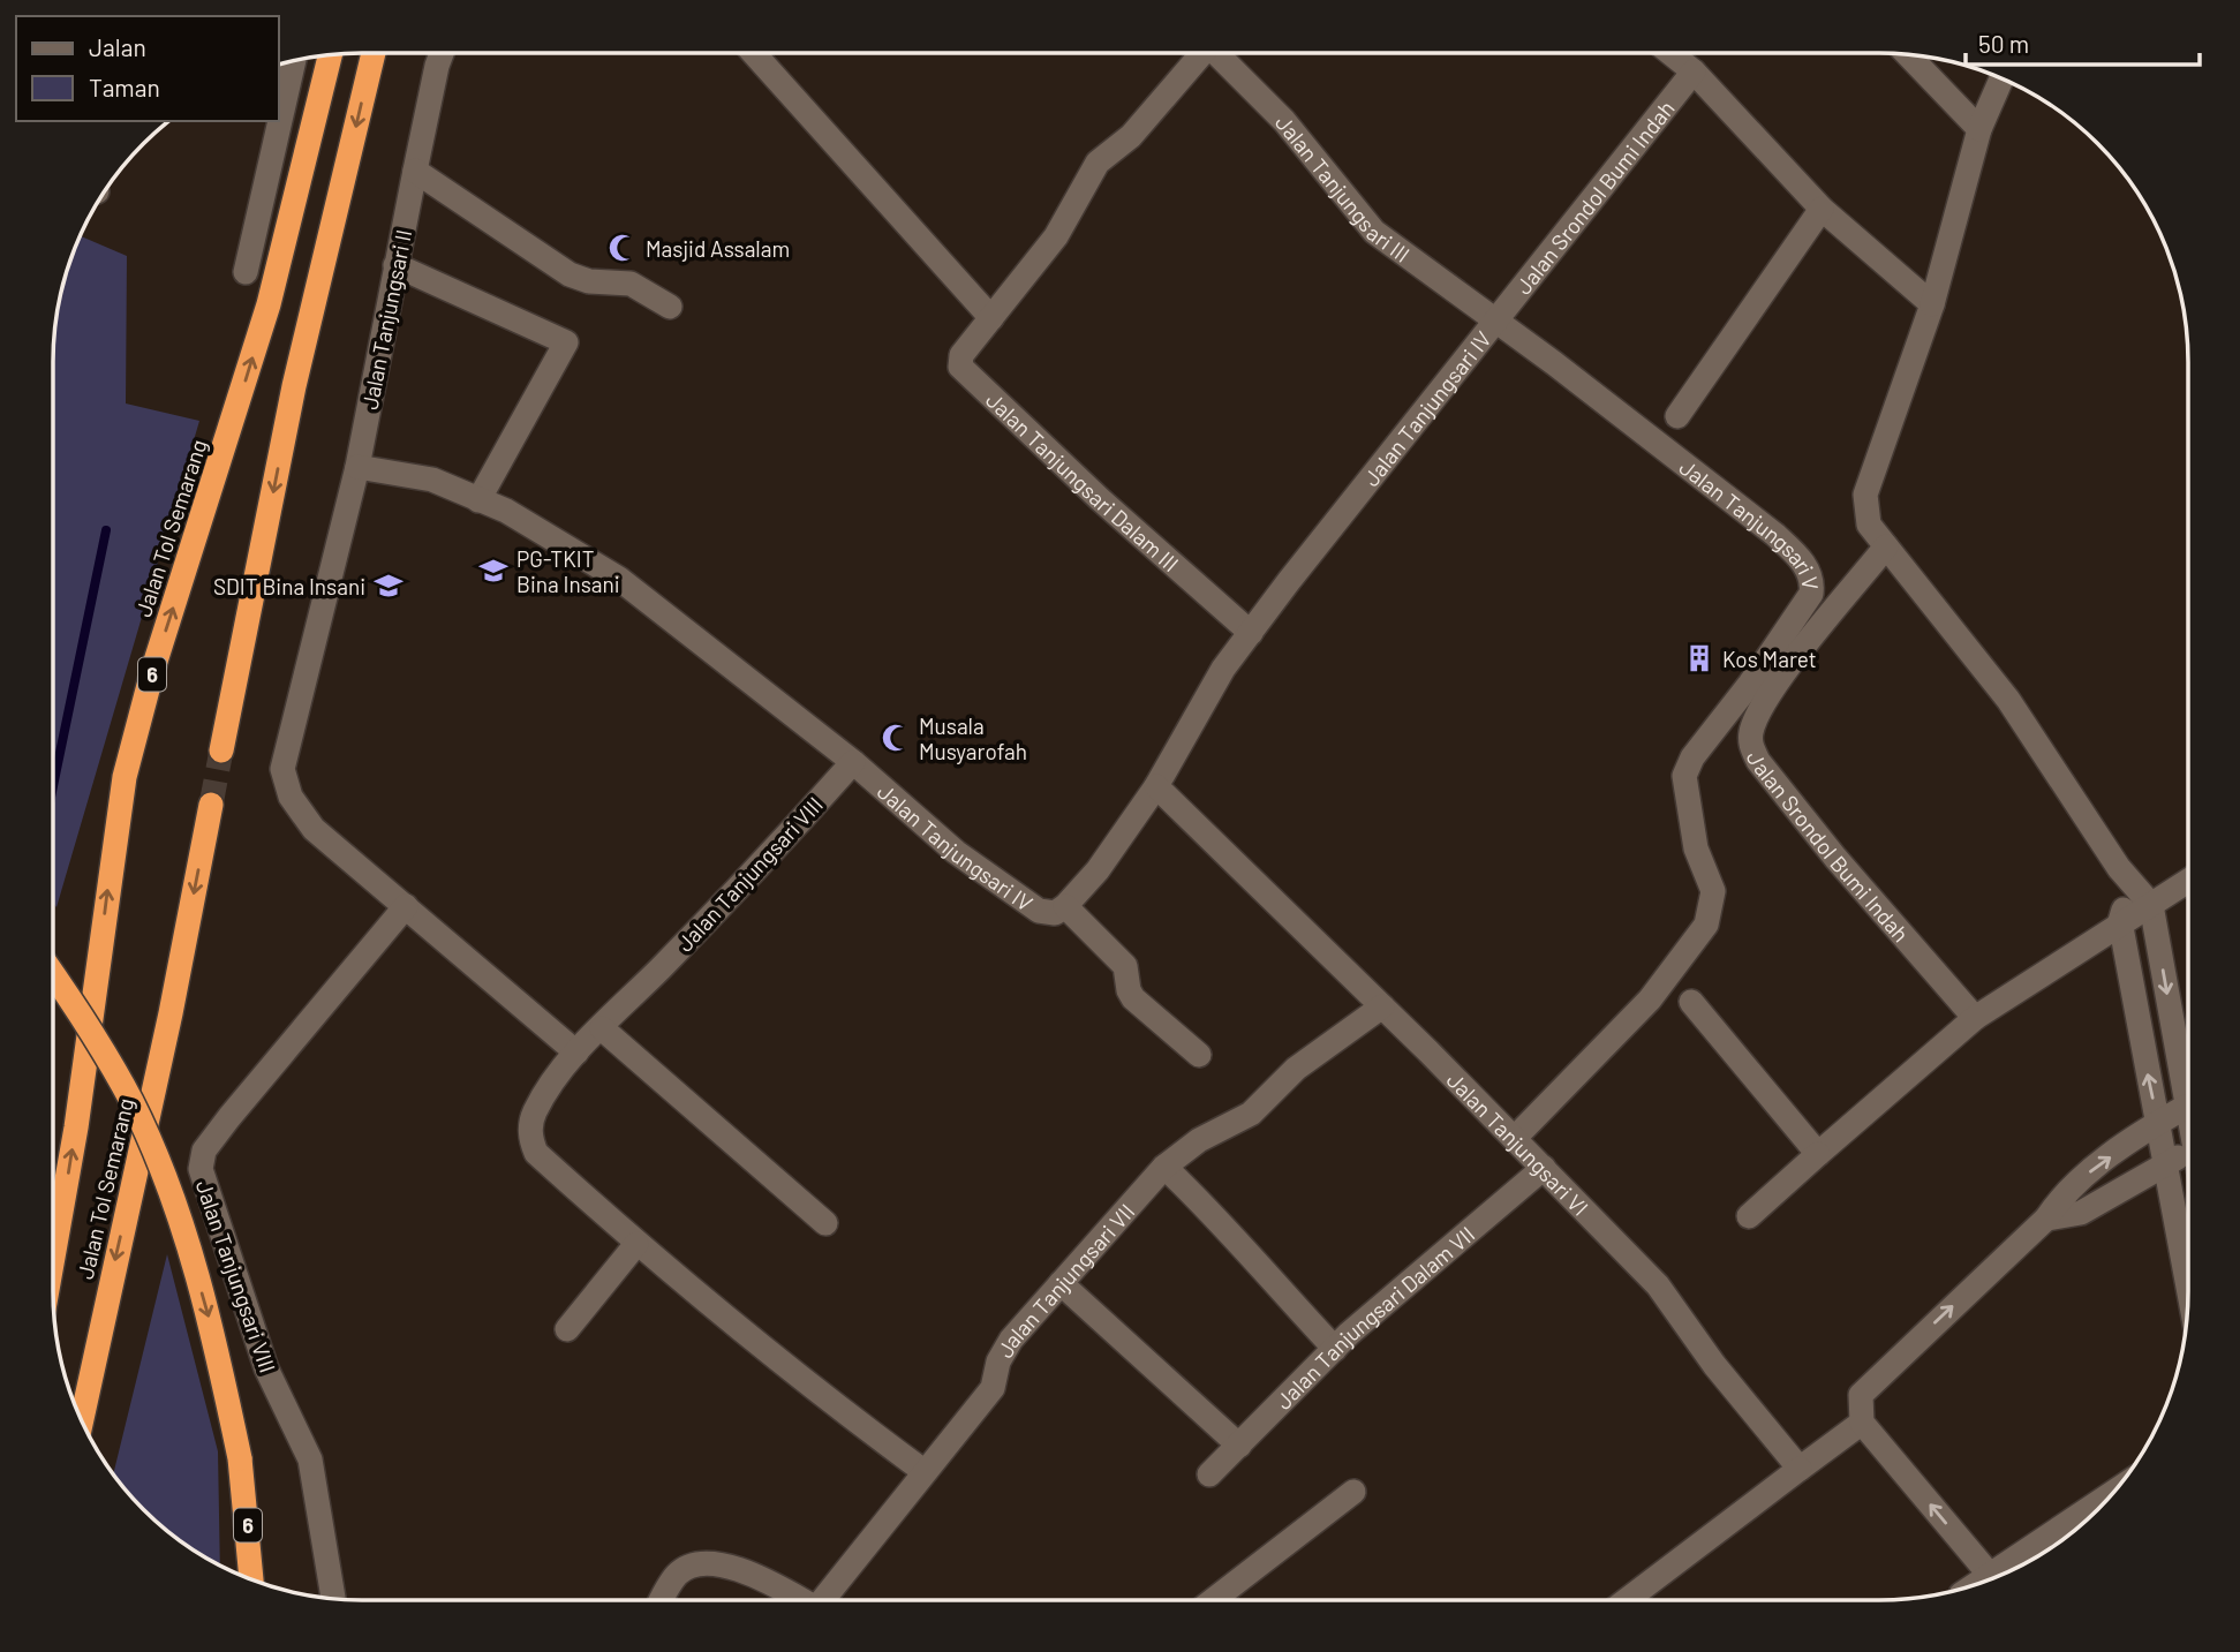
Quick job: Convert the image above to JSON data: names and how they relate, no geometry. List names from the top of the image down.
{
  "streets": {
    "highway": ["Jalan Tol Semarang", "6"],
    "street": [
      "Jalan Tanjungsari III",
      "Jalan Srondol Bumi Indah",
      "Jalan Tanjungsari II",
      "Jalan Tanjungsari IV",
      "Jalan Tanjungsari Dalam III",
      "Jalan Tanjungsari V",
      "Jalan Tanjungsari VIII",
      "Jalan Tanjungsari VI",
      "Jalan Tanjungsari VII",
      "Jalan Tanjungsari Dalam VII"
    ]
  },
  "crossings": [
    ["Jalan Tanjungsari III", "Jalan Srondol Bumi Indah"],
    ["Jalan Tanjungsari III", "Jalan Tanjungsari IV"],
    ["Jalan Tanjungsari III", "Jalan Tanjungsari V"],
    ["Jalan Srondol Bumi Indah", "Jalan Tanjungsari IV"],
    ["Jalan Srondol Bumi Indah", "Jalan Tanjungsari V"],
    ["Jalan Tanjungsari II", "Jalan Tanjungsari IV"],
    ["Jalan Tanjungsari IV", "Jalan Tanjungsari Dalam III"],
    ["Jalan Tanjungsari IV", "Jalan Tanjungsari V"],
    ["Jalan Tanjungsari IV", "Jalan Tanjungsari VIII"],
    ["Jalan Tanjungsari IV", "Jalan Tanjungsari VI"],
    ["Jalan Tanjungsari V", "Jalan Tanjungsari VI"],
    ["Jalan Tanjungsari VIII", "Jalan Tanjungsari VII"],
    ["Jalan Tanjungsari VI", "Jalan Tanjungsari VII"],
    ["Jalan Tanjungsari VI", "Jalan Tanjungsari Dalam VII"]
  ],
  "places": {
    "mosque": ["Masjid Assalam", "Musala Musyarofah"],
    "school or university": ["PG-TKIT Bina Insani", "SDIT Bina Insani"],
    "building": ["Kos Maret"]
  },
  "legend": ["Jalan", "Taman"],
  "scale_bar": "50 m"
}
